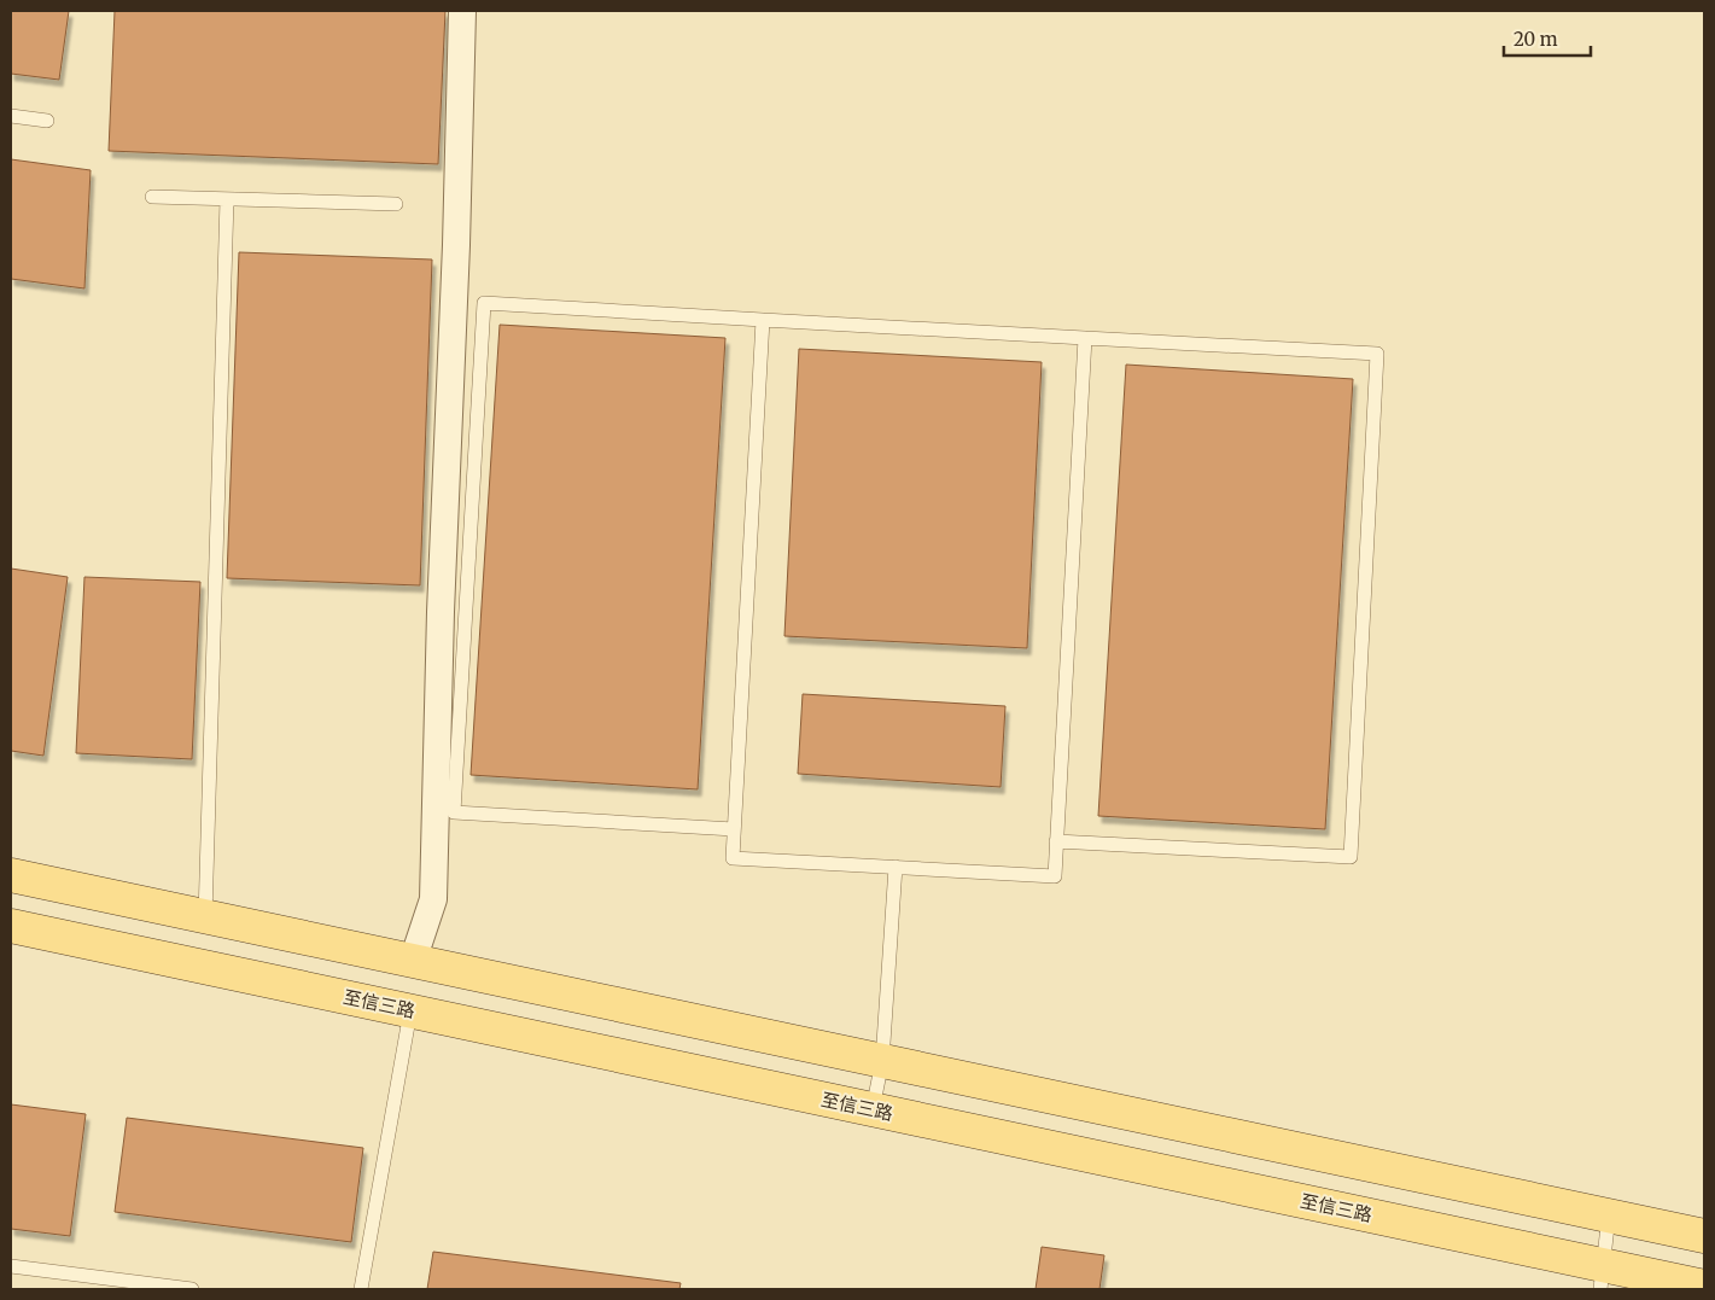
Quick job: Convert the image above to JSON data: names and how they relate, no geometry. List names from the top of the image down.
{
  "streets": {
    "main road": ["至信三路"]
  },
  "scale_bar": "20 m"
}
